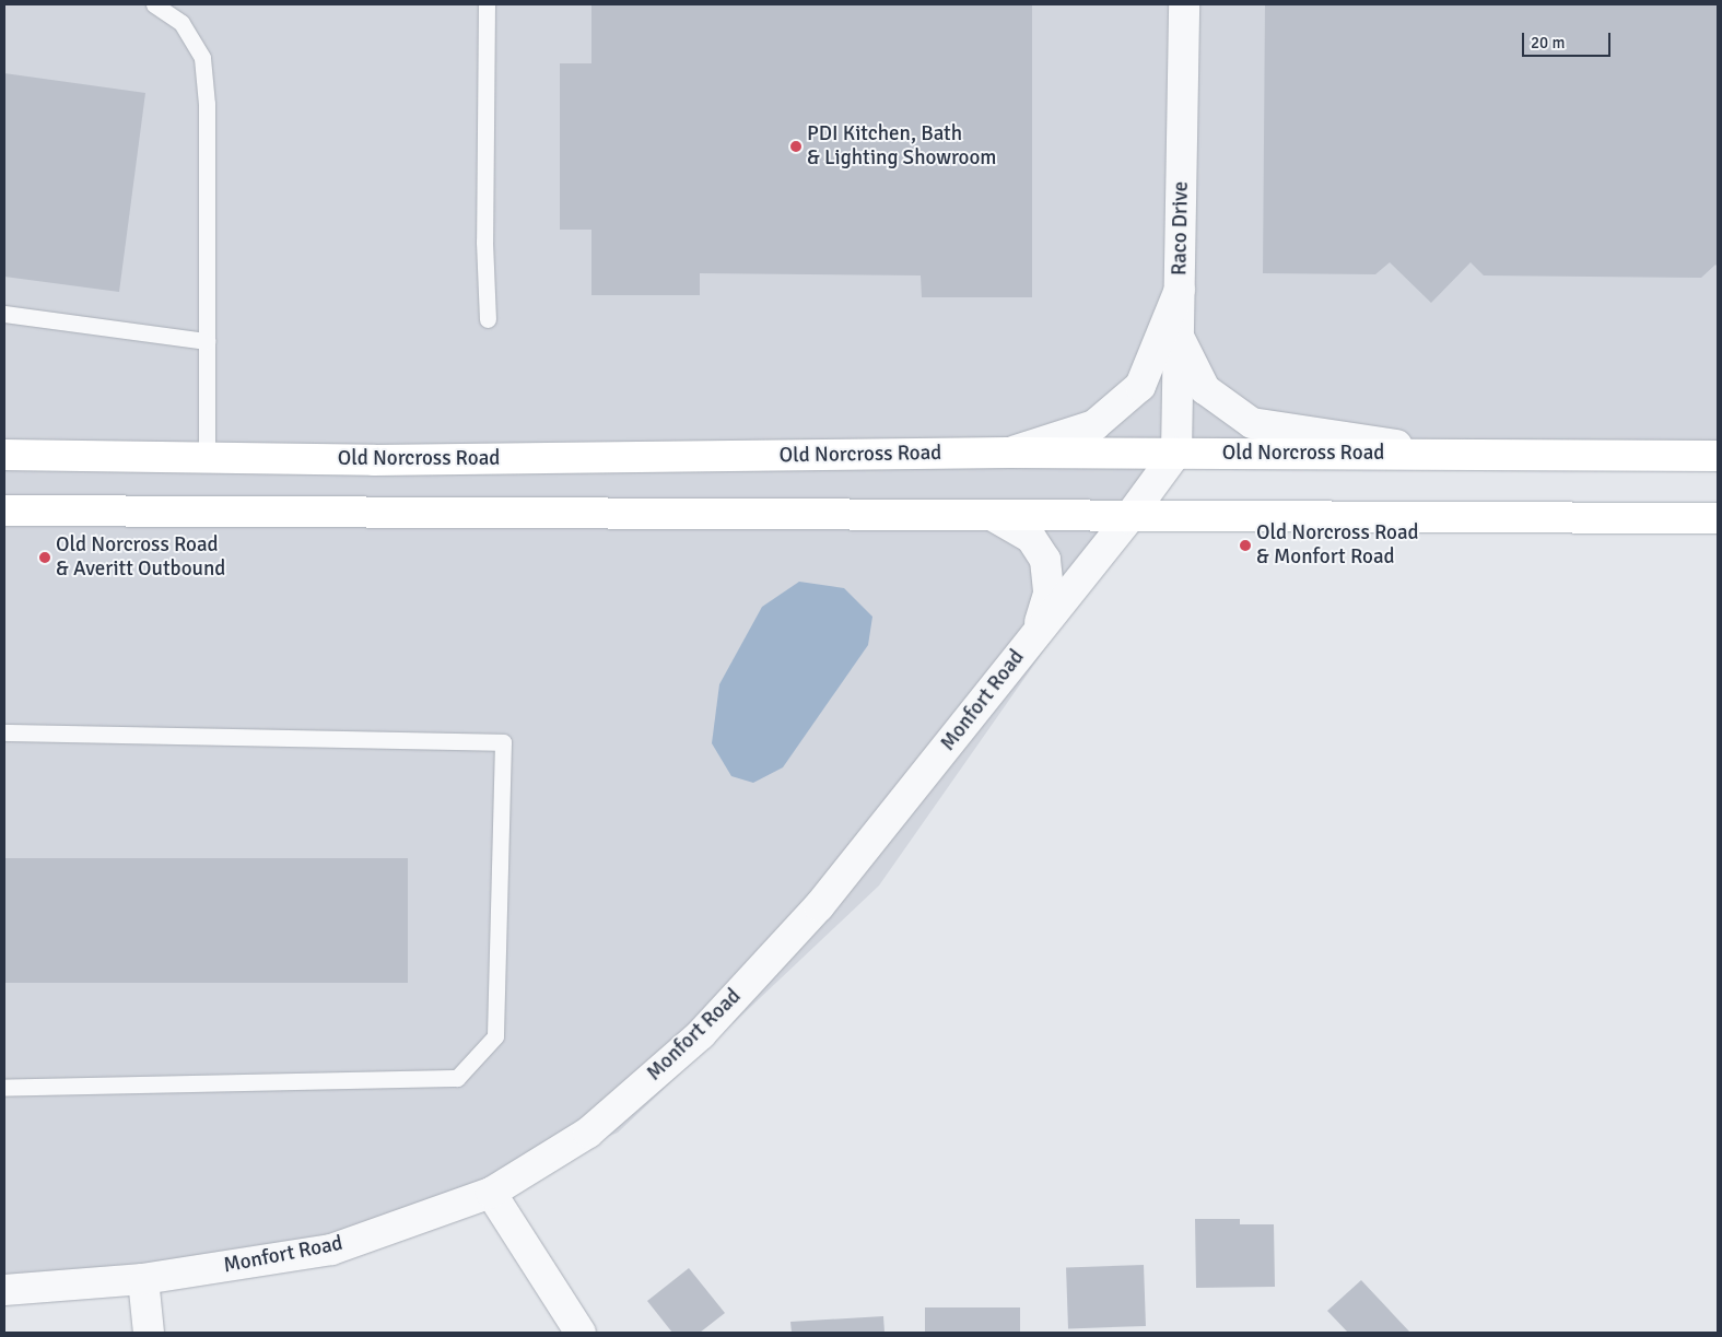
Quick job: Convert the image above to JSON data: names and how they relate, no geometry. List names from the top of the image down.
{
  "streets": {
    "main road": ["Old Norcross Road"],
    "street": ["Raco Drive", "Monfort Road"]
  },
  "crossings": [
    ["Raco Drive", "Old Norcross Road"],
    ["Raco Drive", "Monfort Road"],
    ["Old Norcross Road", "Monfort Road"]
  ],
  "places": ["PDI Kitchen, Bath & Lighting Showroom", "Old Norcross Road & Monfort Road", "Old Norcross Road & Averitt Outbound"],
  "scale_bar": "20 m"
}
